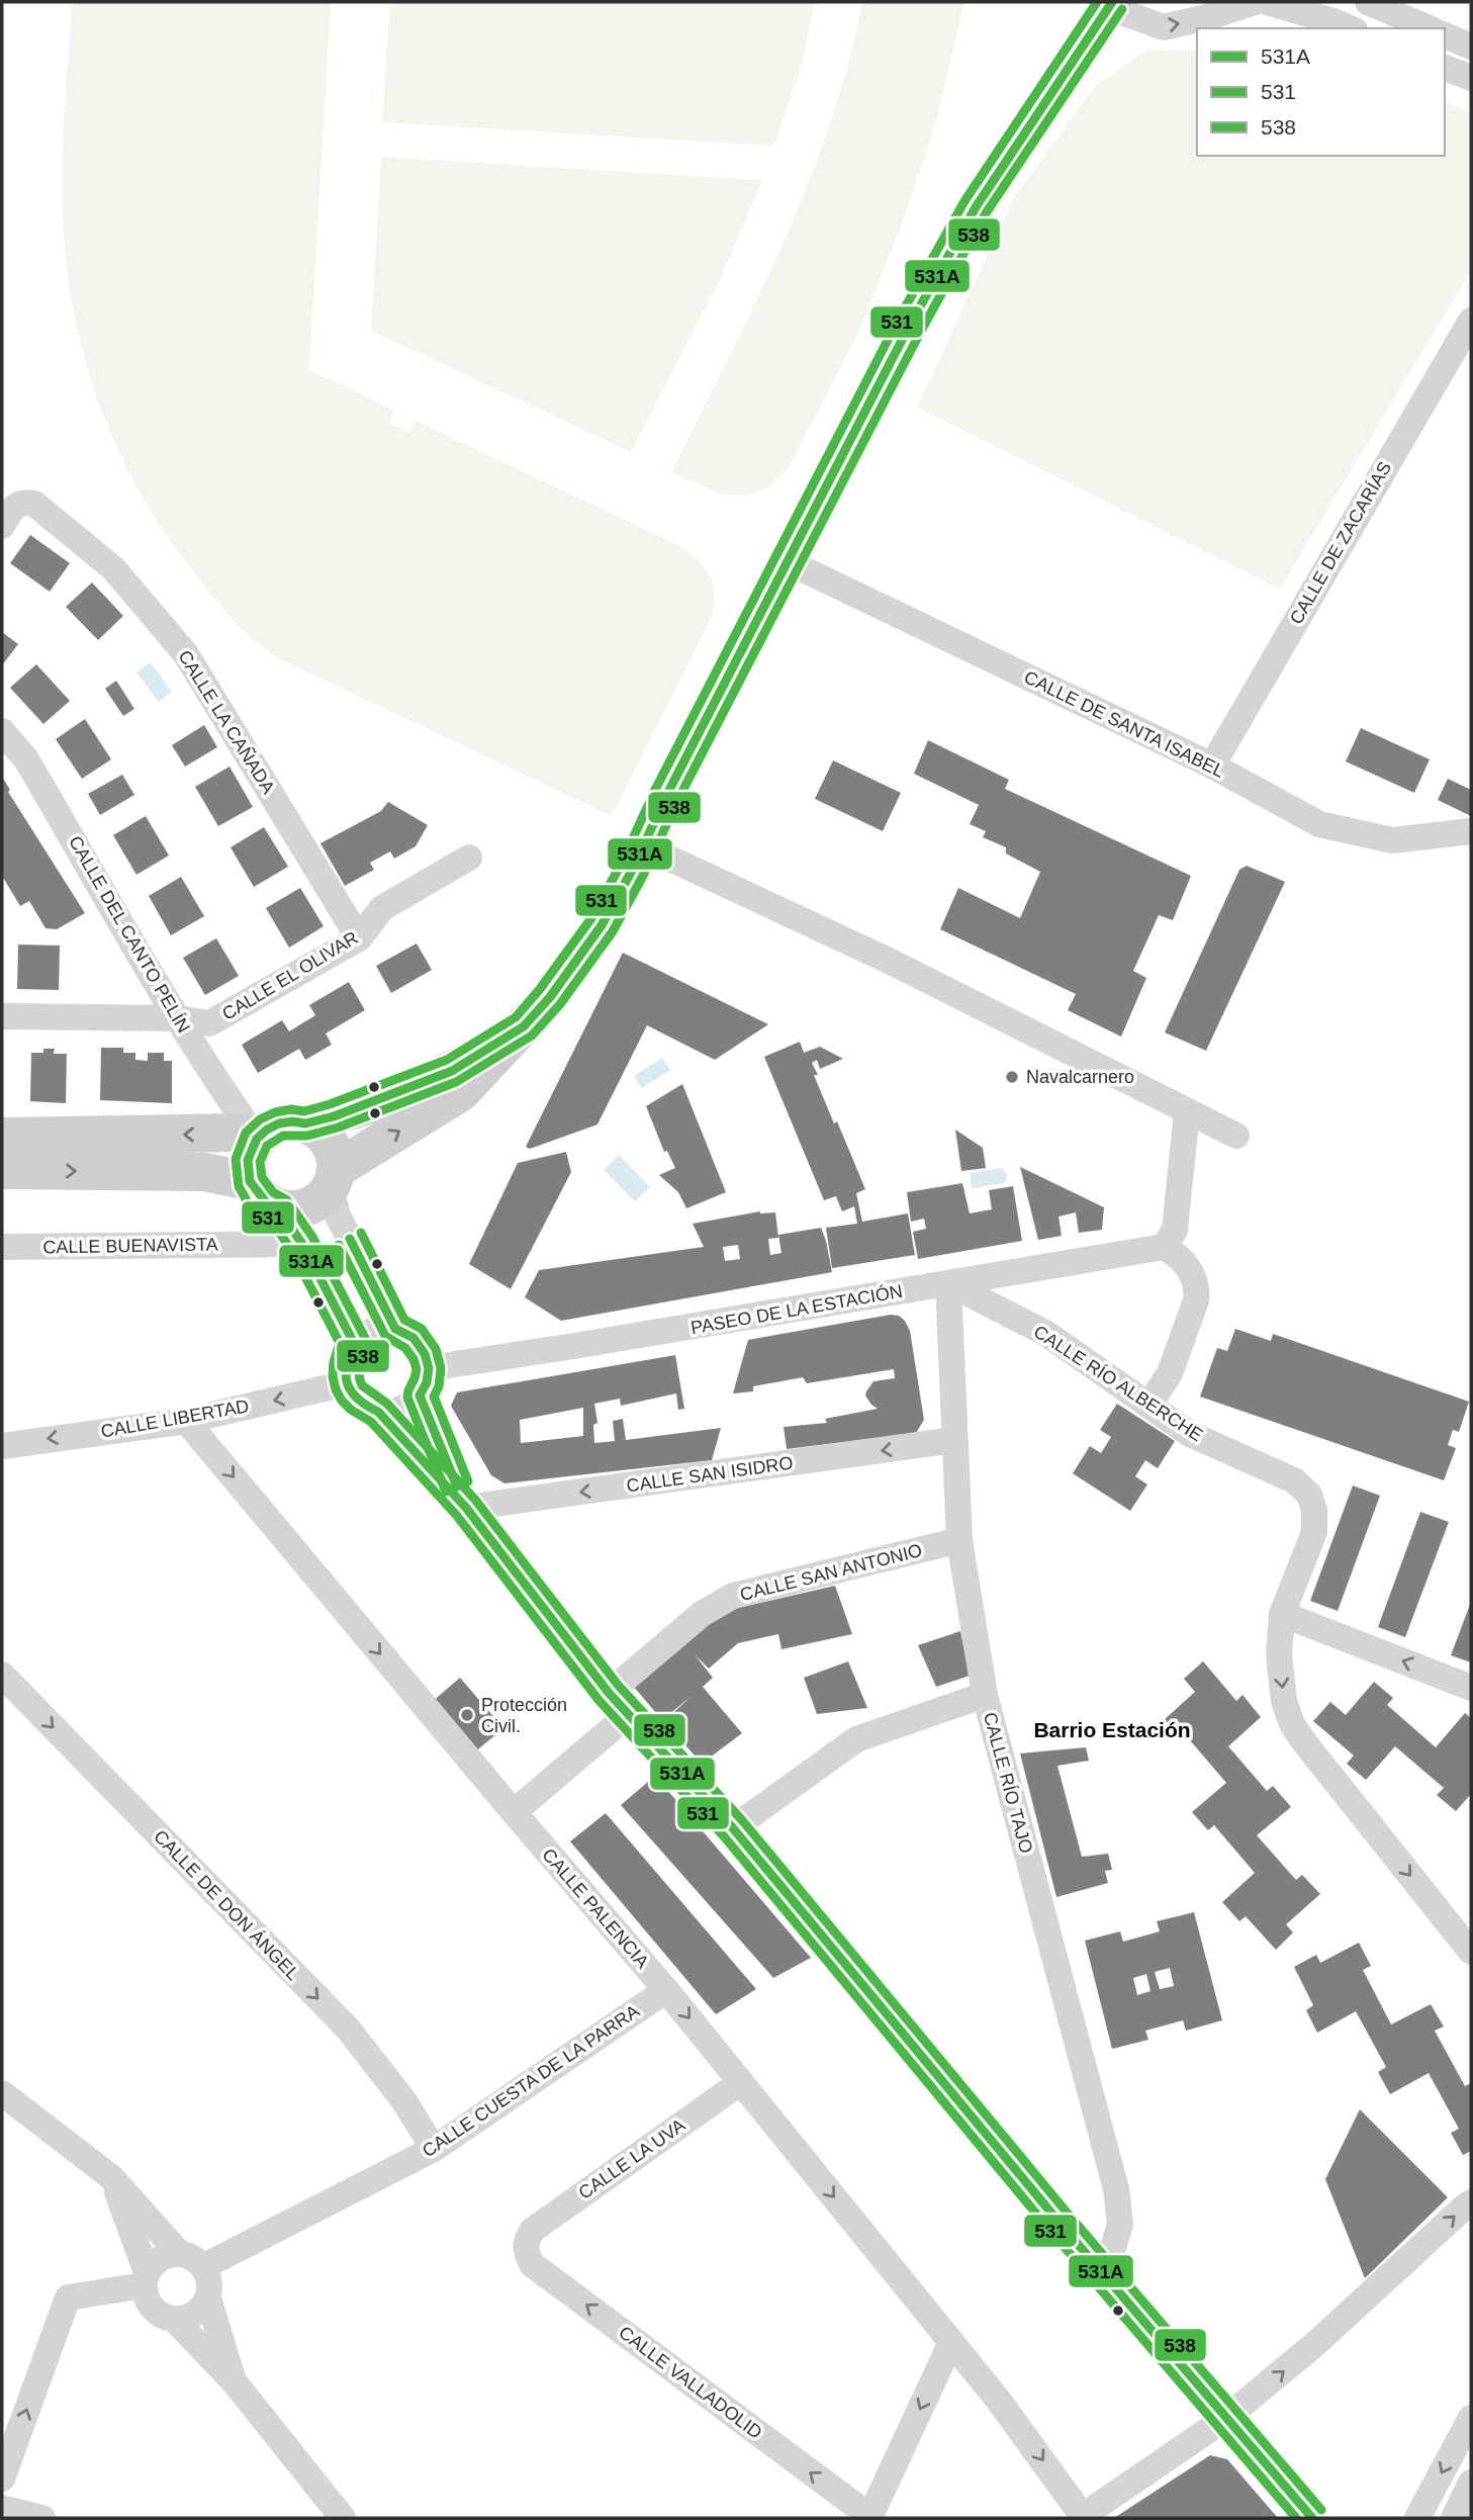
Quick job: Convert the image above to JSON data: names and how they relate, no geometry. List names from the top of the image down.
{
  "streets": {
    "street": [
      "CALLE DE ZACARÍAS",
      "CALLE LA CAÑADA",
      "CALLE DE SANTA ISABEL",
      "CALLE DEL CANTO PELÍN",
      "CALLE EL OLIVAR",
      "CALLE BUENAVISTA",
      "PASEO DE LA ESTACIÓN",
      "CALLE RÍO ALBERCHE",
      "CALLE LIBERTAD",
      "CALLE SAN ISIDRO",
      "CALLE SAN ANTONIO",
      "CALLE RÍO TAJO",
      "CALLE DE DON ÁNGEL",
      "CALLE PALENCIA",
      "CALLE CUESTA DE LA PARRA",
      "CALLE LA UVA",
      "CALLE VALLADOLID"
    ]
  },
  "crossings": [
    ["CALLE DE ZACARÍAS", "CALLE DE SANTA ISABEL"],
    ["CALLE LA CAÑADA", "CALLE EL OLIVAR"],
    ["CALLE DEL CANTO PELÍN", "CALLE EL OLIVAR"],
    ["PASEO DE LA ESTACIÓN", "CALLE RÍO ALBERCHE"],
    ["PASEO DE LA ESTACIÓN", "CALLE LIBERTAD"],
    ["PASEO DE LA ESTACIÓN", "CALLE RÍO TAJO"],
    ["CALLE RÍO ALBERCHE", "CALLE RÍO TAJO"],
    ["CALLE LIBERTAD", "CALLE PALENCIA"],
    ["CALLE SAN ISIDRO", "CALLE RÍO TAJO"],
    ["CALLE SAN ANTONIO", "CALLE RÍO TAJO"],
    ["CALLE DE DON ÁNGEL", "CALLE CUESTA DE LA PARRA"],
    ["CALLE PALENCIA", "CALLE CUESTA DE LA PARRA"],
    ["CALLE PALENCIA", "CALLE LA UVA"],
    ["CALLE LA UVA", "CALLE VALLADOLID"]
  ],
  "one_way": [
    "CALLE RÍO ALBERCHE",
    "CALLE LIBERTAD",
    "CALLE SAN ISIDRO",
    "CALLE DE DON ÁNGEL",
    "CALLE VALLADOLID"
  ],
  "districts": ["Barrio Estación"],
  "places": ["Navalcarnero", "Protección Civil."],
  "lines": ["transit line 531A", "transit line 531", "transit line 538"],
  "legend": ["531A", "531", "538"]
}
